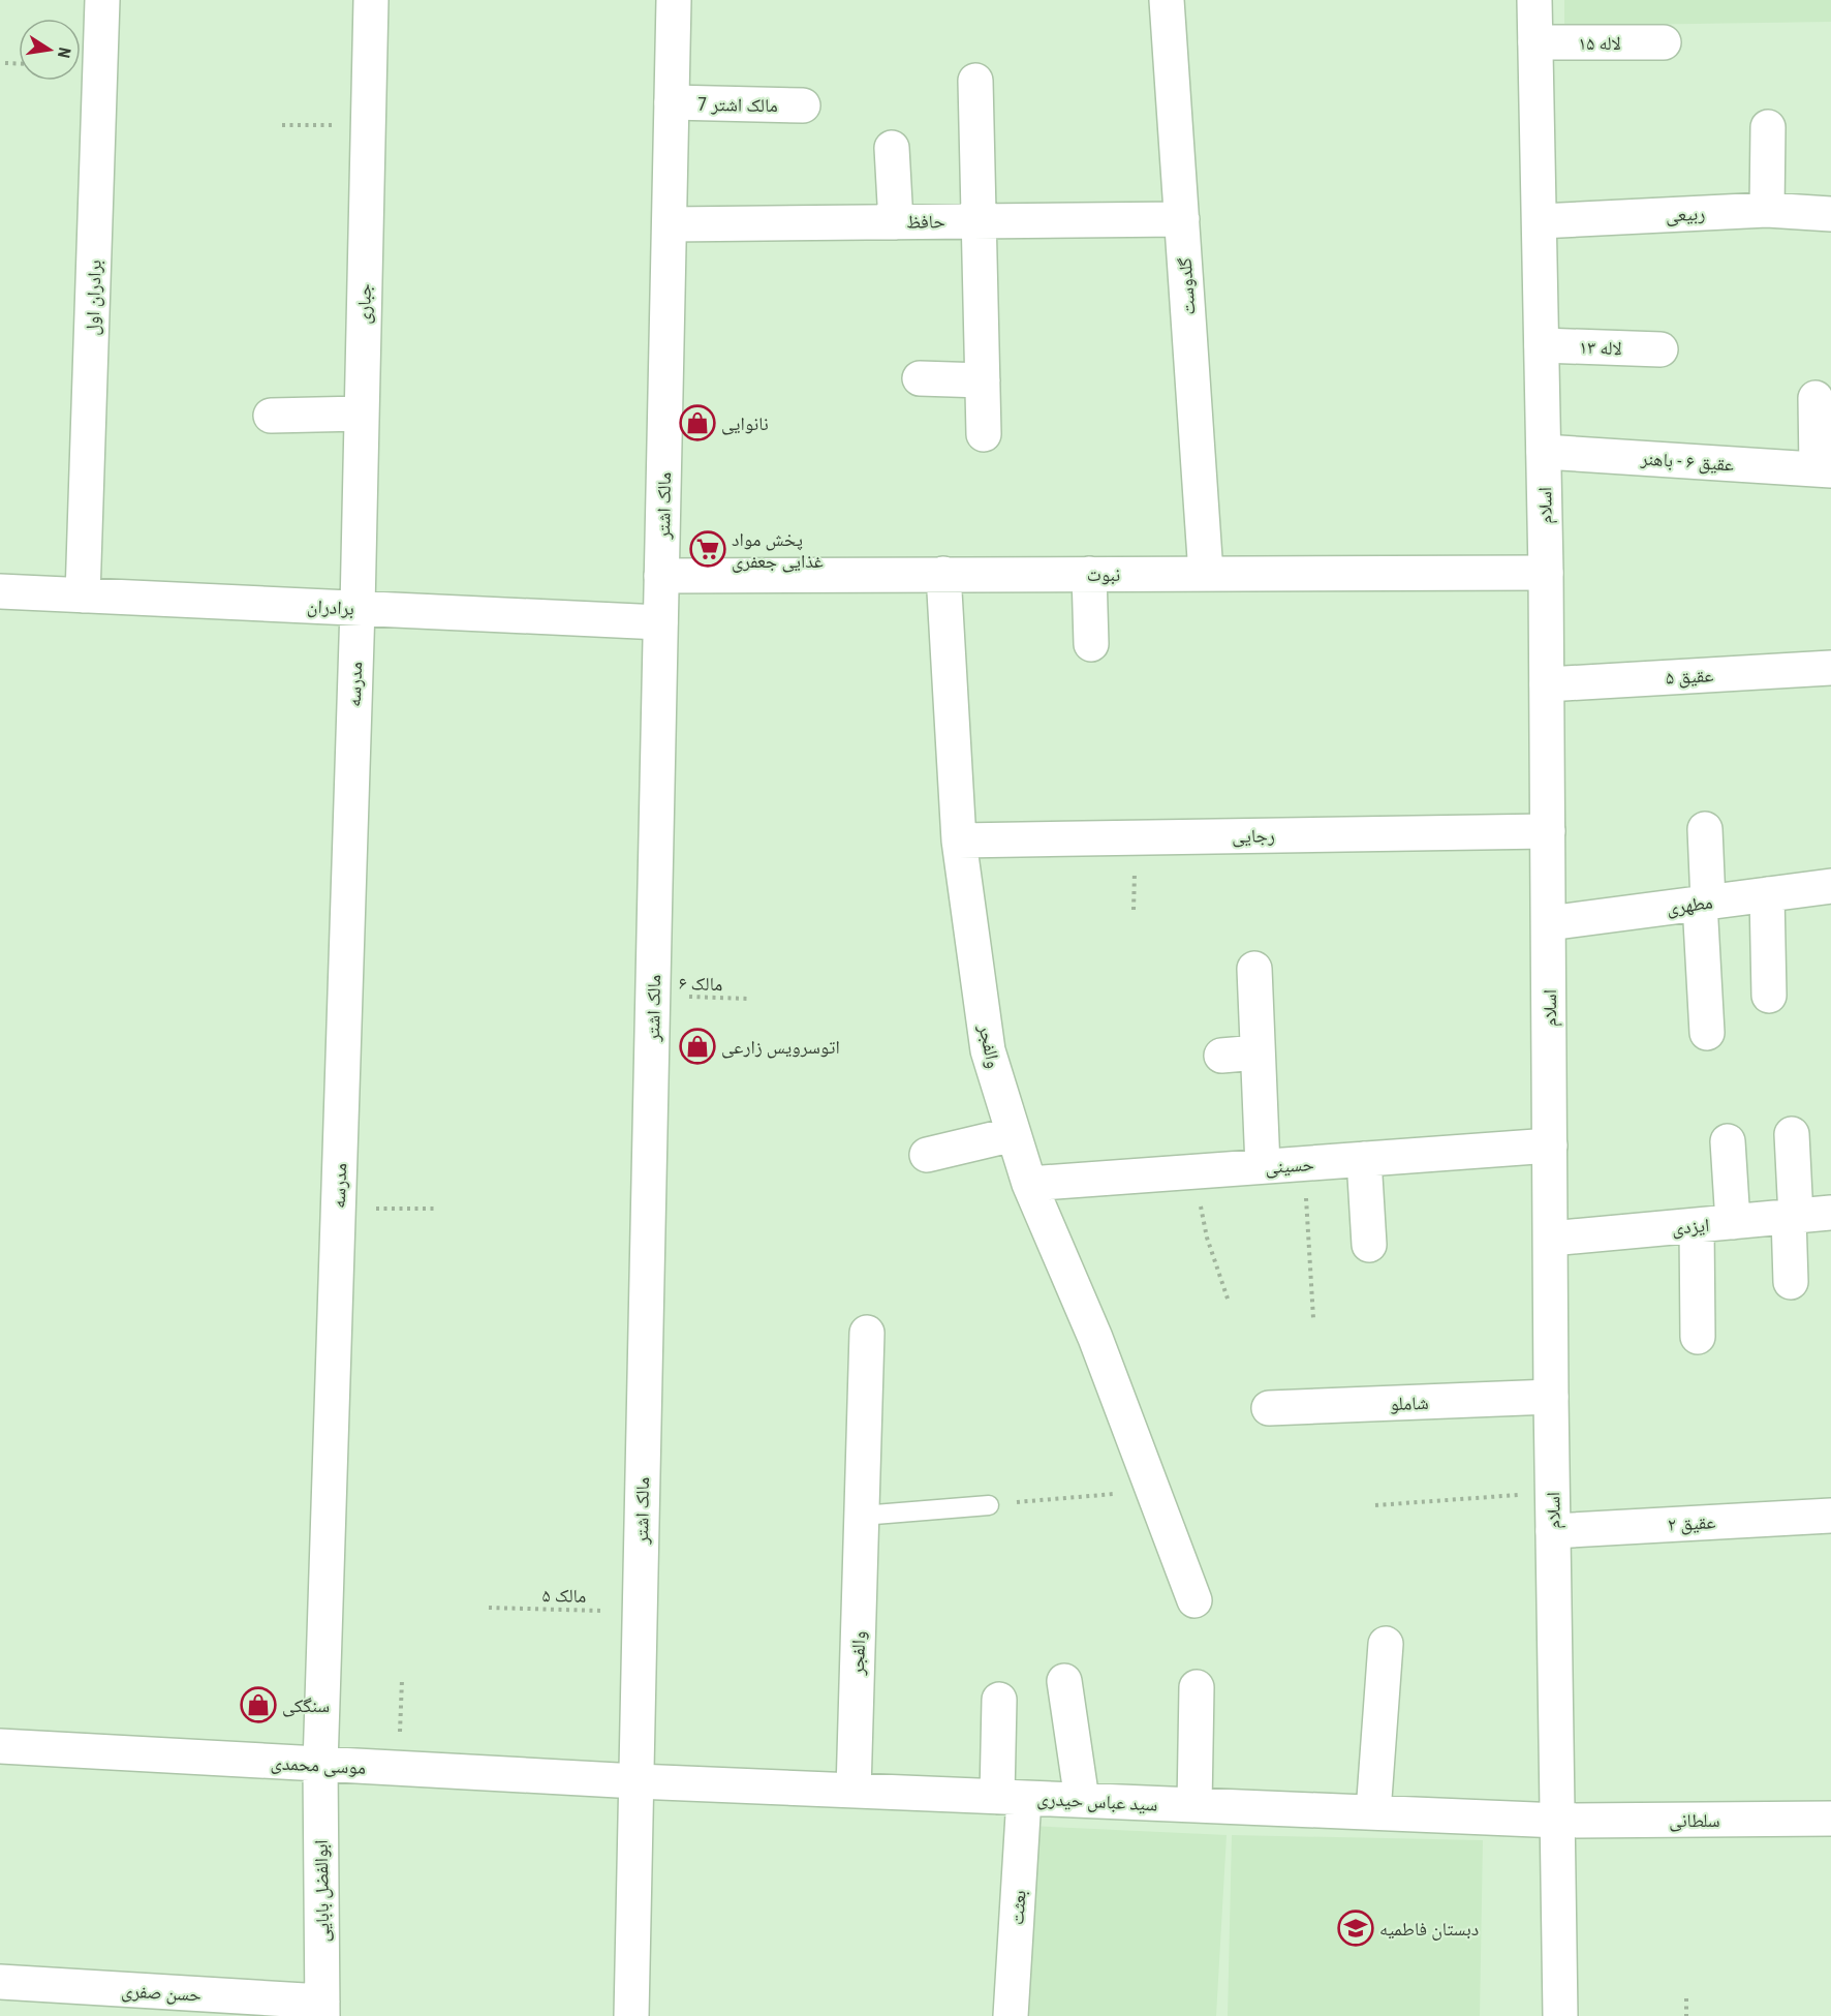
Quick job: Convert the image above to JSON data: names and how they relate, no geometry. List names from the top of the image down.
{
  "streets": {
    "street": [
      "لاله ۱۵",
      "مالک اشتر 7",
      "ربیعی",
      "حافظ",
      "گلدوست",
      "برادران اول",
      "جباری",
      "لاله ۱۳",
      "عقیق ۶ - باهنر",
      "مالک اشتر",
      "اسلام",
      "نبوت",
      "برادران",
      "عقیق ۵",
      "مدرسه",
      "رجایی",
      "مطهری",
      "والفجر",
      "حسینی",
      "ایزدی",
      "شاملو",
      "عقیق ۲",
      "موسی محمدی",
      "سید عباس حیدری",
      "سلطانی",
      "ابوالفضل بابایی",
      "بعثت",
      "حسن صفری"
    ],
    "path": ["مالک ۶", "مالک ۵"]
  },
  "crossings": [
    ["لاله ۱۵", "اسلام"],
    ["مالک اشتر 7", "مالک اشتر"],
    ["ربیعی", "اسلام"],
    ["حافظ", "گلدوست"],
    ["حافظ", "مالک اشتر"],
    ["گلدوست", "نبوت"],
    ["برادران اول", "برادران"],
    ["جباری", "برادران"],
    ["جباری", "مدرسه"],
    ["لاله ۱۳", "اسلام"],
    ["عقیق ۶ - باهنر", "اسلام"],
    ["مالک اشتر", "نبوت"],
    ["مالک اشتر", "برادران"],
    ["مالک اشتر", "مالک ۶"],
    ["مالک اشتر", "مالک ۵"],
    ["مالک اشتر", "موسی محمدی"],
    ["مالک اشتر", "سید عباس حیدری"],
    ["اسلام", "نبوت"],
    ["اسلام", "عقیق ۵"],
    ["اسلام", "رجایی"],
    ["اسلام", "مطهری"],
    ["اسلام", "حسینی"],
    ["اسلام", "ایزدی"],
    ["اسلام", "شاملو"],
    ["اسلام", "عقیق ۲"],
    ["اسلام", "سید عباس حیدری"],
    ["اسلام", "سلطانی"],
    ["نبوت", "والفجر"],
    ["برادران", "مدرسه"],
    ["مدرسه", "موسی محمدی"],
    ["مدرسه", "ابوالفضل بابایی"],
    ["رجایی", "والفجر"],
    ["والفجر", "حسینی"],
    ["والفجر", "سید عباس حیدری"],
    ["موسی محمدی", "سید عباس حیدری"],
    ["موسی محمدی", "ابوالفضل بابایی"],
    ["سید عباس حیدری", "سلطانی"],
    ["سید عباس حیدری", "بعثت"],
    ["ابوالفضل بابایی", "حسن صفری"]
  ],
  "places": {
    "shop": ["نانوایی", "اتوسرویس زارعی", "سنگکی"],
    "supermarket": ["پخش مواد غذایی جعفری"],
    "school or university": ["دبستان فاطمیه"]
  },
  "north": "right"
}
